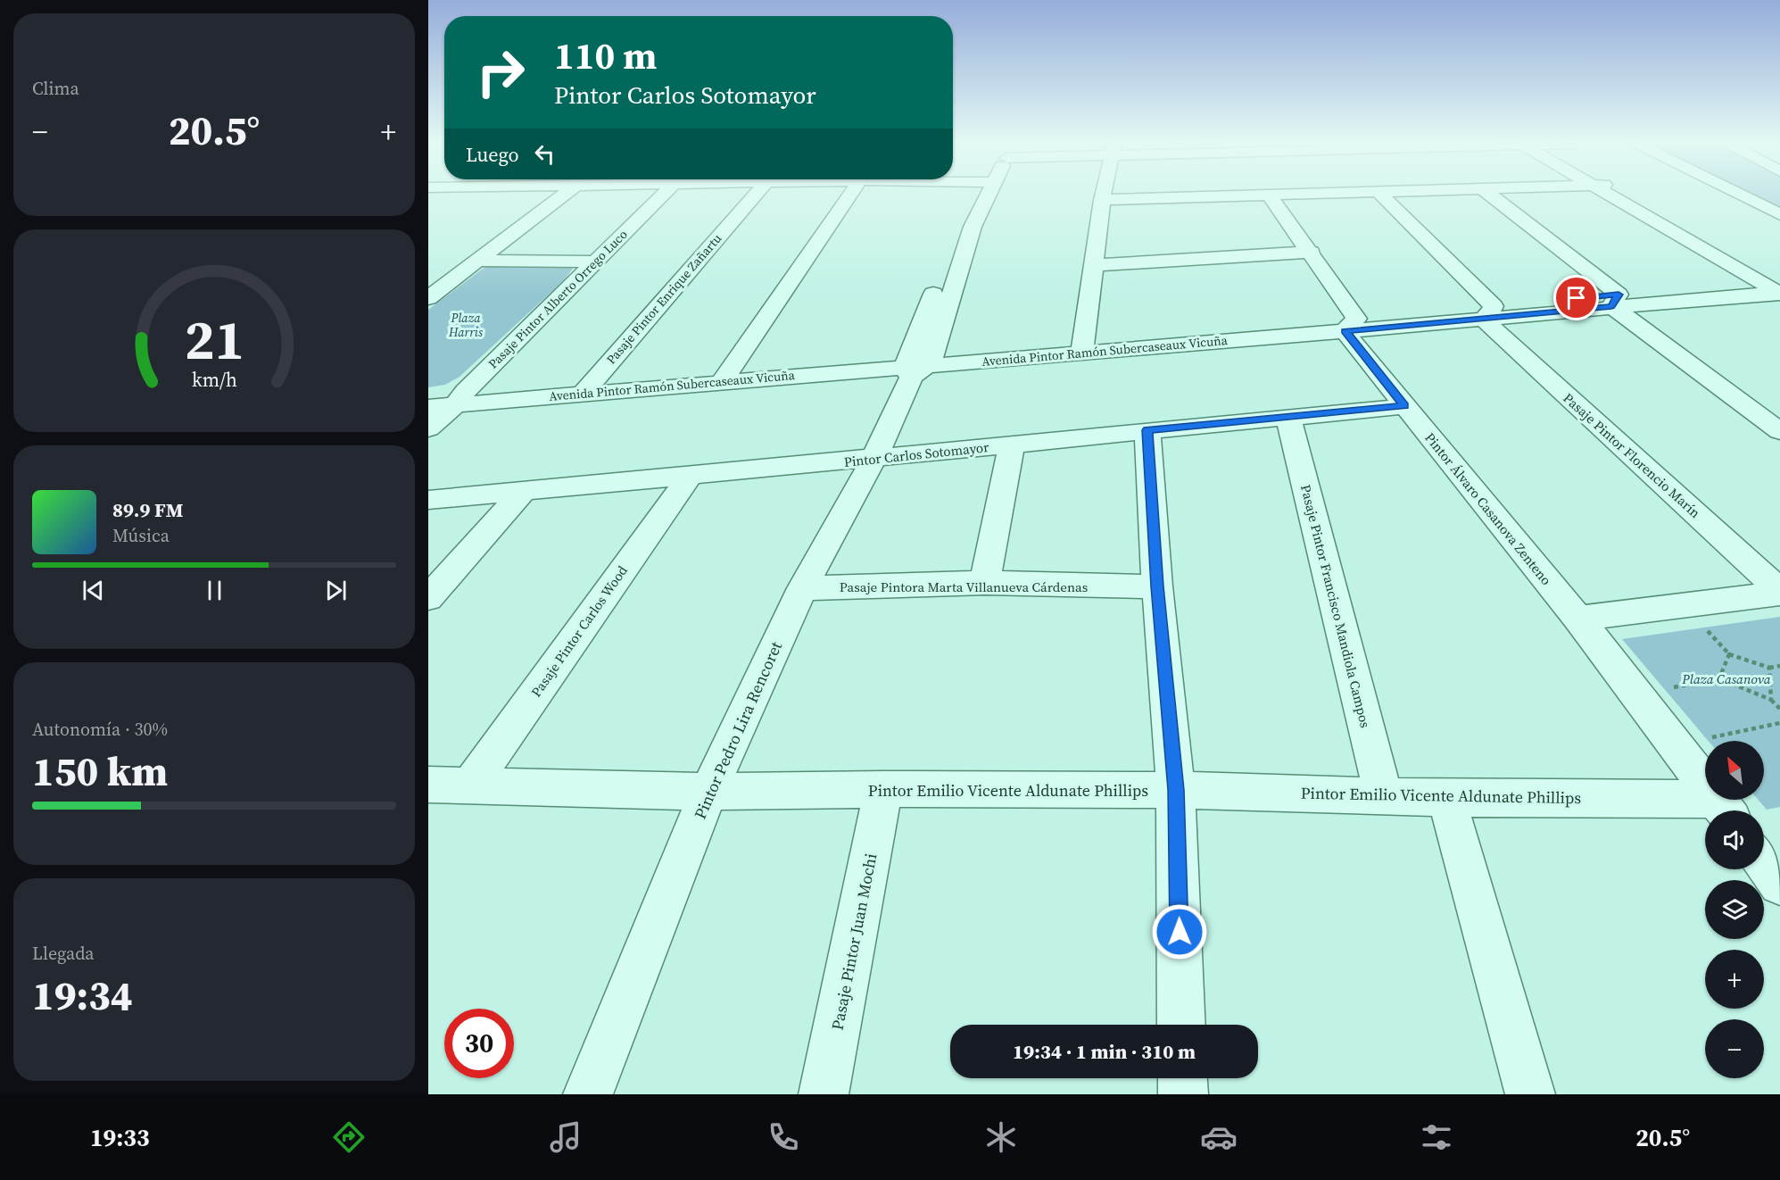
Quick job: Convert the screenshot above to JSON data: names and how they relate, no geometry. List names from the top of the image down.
{
  "streets": {
    "street": [
      "Pasaje Pintor Alberto Orrego Luco",
      "Pasaje Pintor Enrique Zañartu",
      "Avenida Pintor Ramón Subercaseaux Vicuña",
      "Pintor Carlos Sotomayor",
      "Pasaje Pintor Florencio Marín",
      "Pintor Álvaro Casanova Zenteno",
      "Pasaje Pintora Marta Villanueva Cárdenas",
      "Pasaje Pintor Francisco Mandiola Campos",
      "Pasaje Pintor Carlos Wood",
      "Pintor Pedro Lira Rencoret",
      "Pintor Emilio Vicente Aldunate Phillips",
      "Pasaje Pintor Juan Mochi"
    ]
  },
  "crossings": [
    ["Pasaje Pintor Alberto Orrego Luco", "Avenida Pintor Ramón Subercaseaux Vicuña"],
    ["Pasaje Pintor Enrique Zañartu", "Avenida Pintor Ramón Subercaseaux Vicuña"],
    ["Avenida Pintor Ramón Subercaseaux Vicuña", "Pasaje Pintor Florencio Marín"],
    ["Avenida Pintor Ramón Subercaseaux Vicuña", "Pintor Álvaro Casanova Zenteno"],
    ["Avenida Pintor Ramón Subercaseaux Vicuña", "Pintor Pedro Lira Rencoret"],
    ["Pintor Carlos Sotomayor", "Pintor Álvaro Casanova Zenteno"],
    ["Pintor Carlos Sotomayor", "Pasaje Pintor Francisco Mandiola Campos"],
    ["Pintor Carlos Sotomayor", "Pasaje Pintor Carlos Wood"],
    ["Pintor Carlos Sotomayor", "Pintor Pedro Lira Rencoret"],
    ["Pintor Álvaro Casanova Zenteno", "Pintor Emilio Vicente Aldunate Phillips"],
    ["Pasaje Pintora Marta Villanueva Cárdenas", "Pintor Pedro Lira Rencoret"],
    ["Pasaje Pintor Francisco Mandiola Campos", "Pintor Emilio Vicente Aldunate Phillips"],
    ["Pasaje Pintor Carlos Wood", "Pintor Emilio Vicente Aldunate Phillips"],
    ["Pintor Pedro Lira Rencoret", "Pintor Emilio Vicente Aldunate Phillips"],
    ["Pintor Emilio Vicente Aldunate Phillips", "Pasaje Pintor Juan Mochi"]
  ],
  "parks": ["Plaza Harris", "Plaza Casanova"],
  "north": "top left",
  "page": {
    "tile": [
      "Clima",
      ["Autonomía · 30%", "150 km"],
      ["Llegada", "19:34"]
    ],
    "turn": ["110 m", "Pintor Carlos Sotomayor"],
    "heat": ["−", "20.5°", "+"],
    "then": "Luego",
    "song": ["89.9 FM", "Música"],
    "map_buttons": ["+", "−"],
    "limit": "30",
    "trip": "19:34 · 1 min · 310 m",
    "tabs": ["19:33", "20.5°"],
    "gauge": ["21", "km/h"]
  }
}
